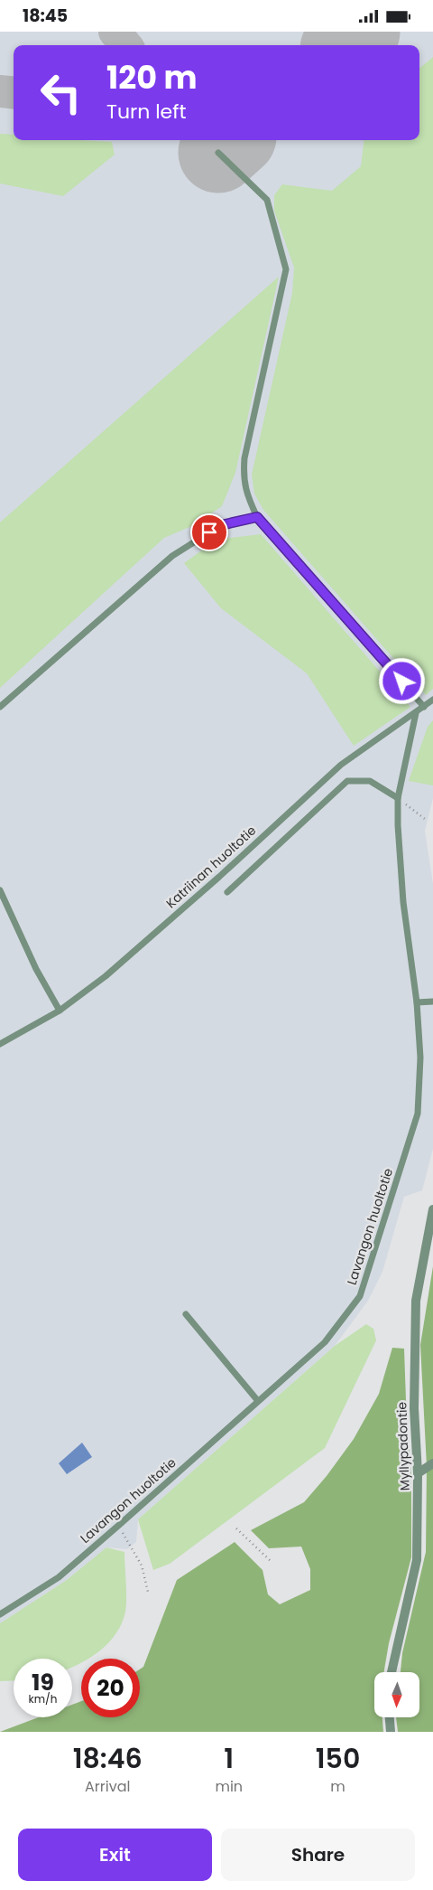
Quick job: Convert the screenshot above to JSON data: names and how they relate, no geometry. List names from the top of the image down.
{
  "streets": {
    "street": ["Myllypadontie"],
    "lane": ["Katriinan huoltotie", "Lavangon huoltotie"]
  },
  "crossings": [
    ["Katriinan huoltotie", "Lavangon huoltotie"]
  ],
  "north": "bottom",
  "page": {
    "status": "18:45",
    "turn": ["120 m", "Turn left"],
    "speed": "19 km/h",
    "limit": "20",
    "eta": [
      "18:46",
      "Arrival",
      "1",
      "min",
      "150",
      "m"
    ],
    "buttons": ["Exit", "Share"]
  }
}
